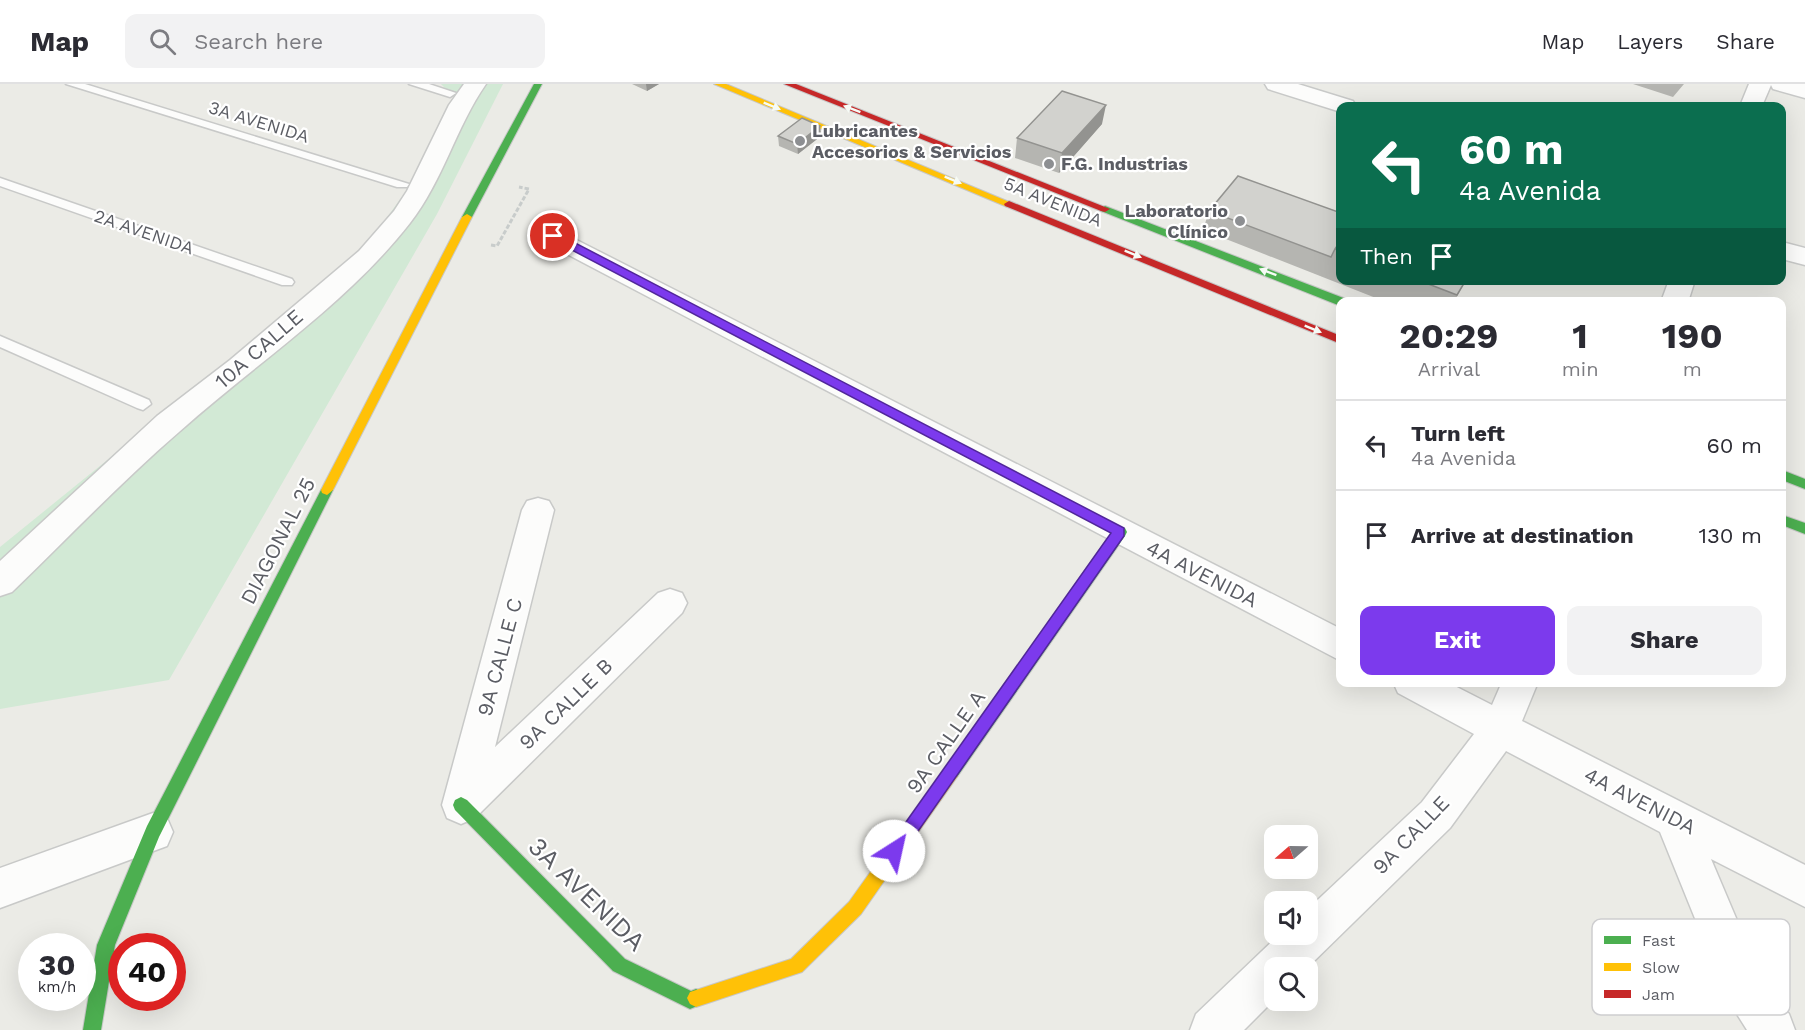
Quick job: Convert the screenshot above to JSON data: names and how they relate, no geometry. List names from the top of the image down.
{
  "streets": {
    "main road": [
      "3A AVENIDA",
      "5A AVENIDA",
      "DIAGONAL 25",
      "9A CALLE A"
    ],
    "street": [
      "10A CALLE",
      "4A AVENIDA",
      "9A CALLE C",
      "9A CALLE B",
      "9A CALLE"
    ],
    "lane": ["2A AVENIDA"]
  },
  "crossings": [
    ["3A AVENIDA", "9A CALLE C"],
    ["3A AVENIDA", "9A CALLE B"],
    ["3A AVENIDA", "9A CALLE A"],
    ["4A AVENIDA", "9A CALLE A"],
    ["4A AVENIDA", "9A CALLE"],
    ["9A CALLE C", "9A CALLE B"]
  ],
  "places": ["Lubricantes Accesorios & Servicios", "F.G. Industrias", "Laboratorio Clínico"],
  "legend": ["Fast", "Slow", "Jam"],
  "north": "left",
  "page": {
    "header": "Map",
    "search": "Search here",
    "nav": ["Map", "Layers", "Share"],
    "turn": ["60 m", "4a Avenida"],
    "then": "Then",
    "eta": [
      "20:29",
      "Arrival",
      "1",
      "min",
      "190",
      "m"
    ],
    "list": [
      {
        "name": "Turn left",
        "note": "4a Avenida",
        "value": "60 m"
      },
      {
        "name": "Arrive at destination",
        "value": "130 m"
      }
    ],
    "buttons": ["Exit", "Share"],
    "speed": "30 km/h",
    "limit": "40"
  }
}
